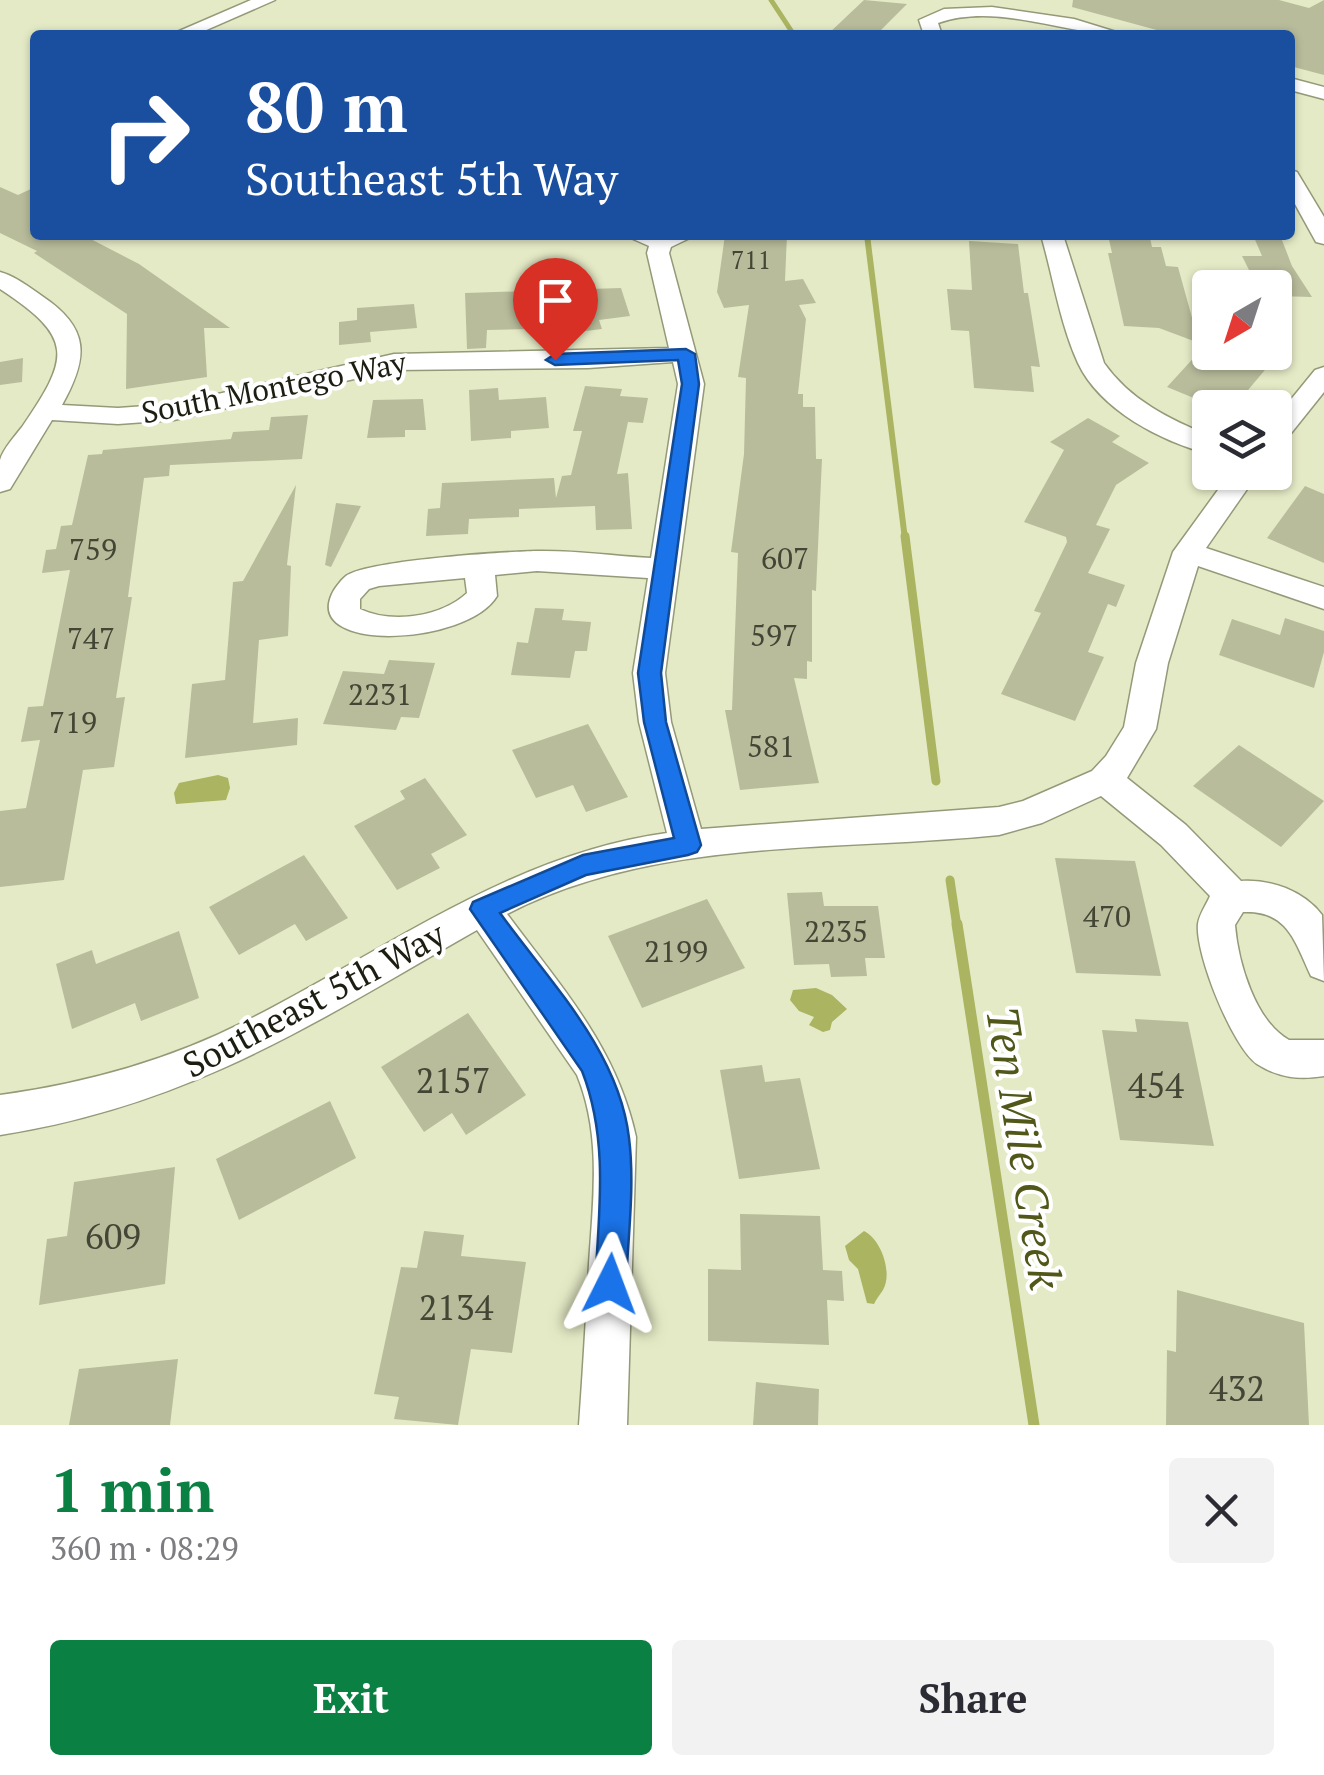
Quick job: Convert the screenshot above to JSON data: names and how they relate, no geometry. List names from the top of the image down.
{
  "streets": {
    "street": ["South Montego Way", "Southeast 5th Way"]
  },
  "water": ["Ten Mile Creek"],
  "house_numbers": [
    "711",
    "759",
    "607",
    "597",
    "747",
    "2231",
    "719",
    "581",
    "470",
    "2235",
    "2199",
    "2157",
    "454",
    "609",
    "2134",
    "432"
  ],
  "north": "bottom left",
  "page": {
    "turn": ["80 m", "Southeast 5th Way"],
    "heading": ["1 min", "360 m · 08:29"],
    "buttons": ["Exit", "Share"]
  }
}
